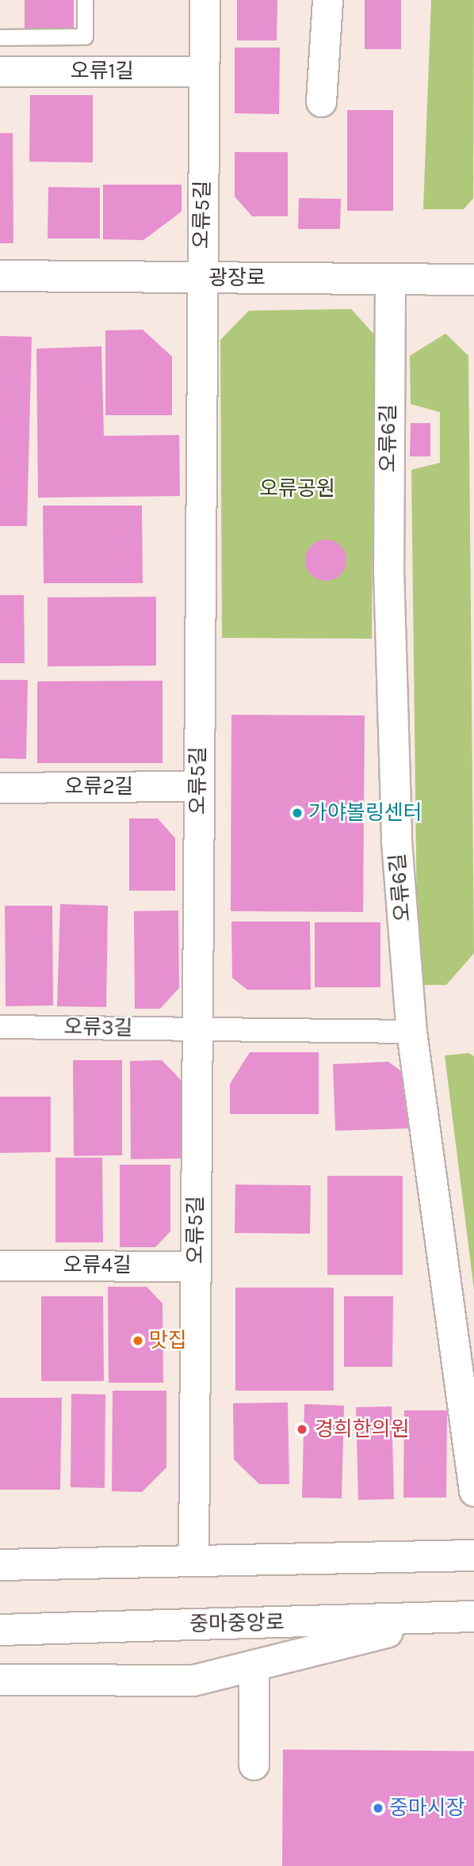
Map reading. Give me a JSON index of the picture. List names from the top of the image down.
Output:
{
  "streets": {
    "main road": ["광장로", "중마중앙로"],
    "street": [
      "오류1길",
      "오류5길",
      "오류6길",
      "오류2길",
      "오류3길",
      "오류4길"
    ]
  },
  "crossings": [
    ["오류1길", "오류5길"],
    ["오류5길", "광장로"],
    ["오류5길", "오류2길"],
    ["오류5길", "오류3길"],
    ["오류5길", "오류4길"],
    ["광장로", "오류6길"],
    ["오류6길", "오류3길"]
  ],
  "parks": ["오류공원"],
  "places": [
    "가야볼링센터",
    "맛집",
    "경희한의원",
    "중마시장"
  ]
}
